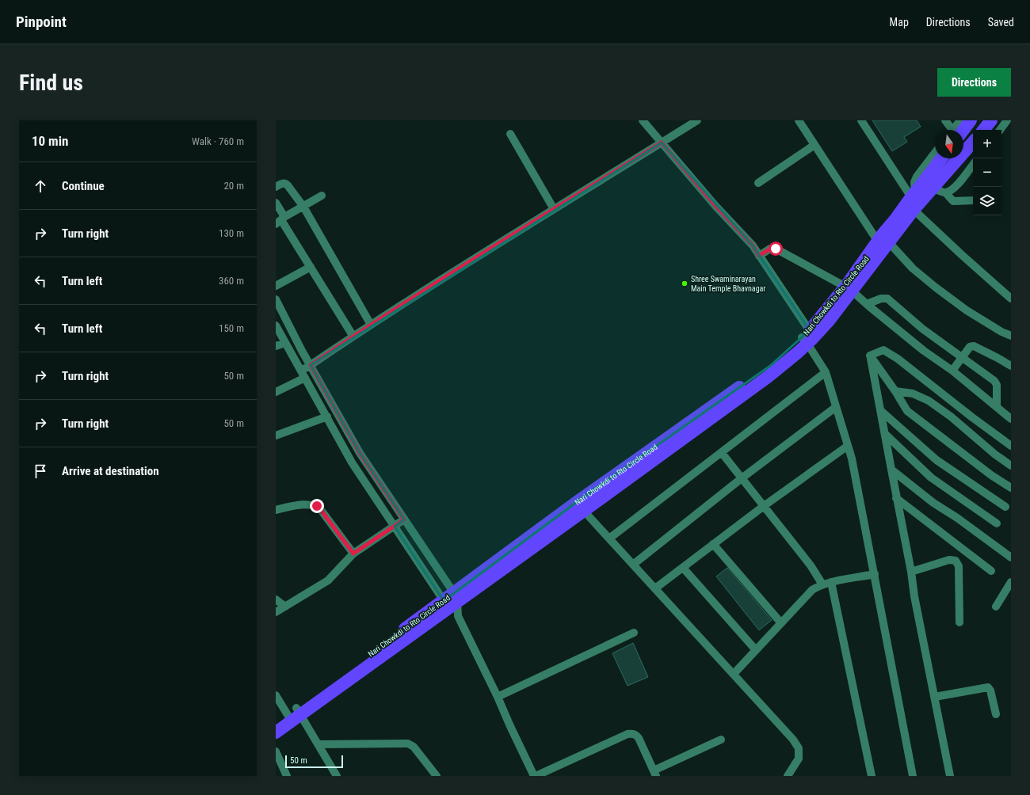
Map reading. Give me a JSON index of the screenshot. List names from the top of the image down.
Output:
{
  "streets": {
    "highway": ["Nari Chowkdi to Rto Circle Road"]
  },
  "places": ["Shree Swaminarayan Main Temple Bhavnagar"],
  "scale_bar": "50 m",
  "north": "bottom",
  "page": {
    "header": "Pinpoint",
    "nav": ["Map", "Directions", "Saved"],
    "buttons": "Directions",
    "title": "Find us",
    "heading": ["10 min", "Walk · 760 m"],
    "map_buttons": ["+", "−"],
    "list": [
      ["Continue", "20 m"],
      ["Turn right", "130 m"],
      ["Turn left", "360 m"],
      ["Turn left", "150 m"],
      ["Turn right", "50 m"],
      ["Turn right", "50 m"],
      "Arrive at destination"
    ],
    "scale": "50 m"
  }
}
